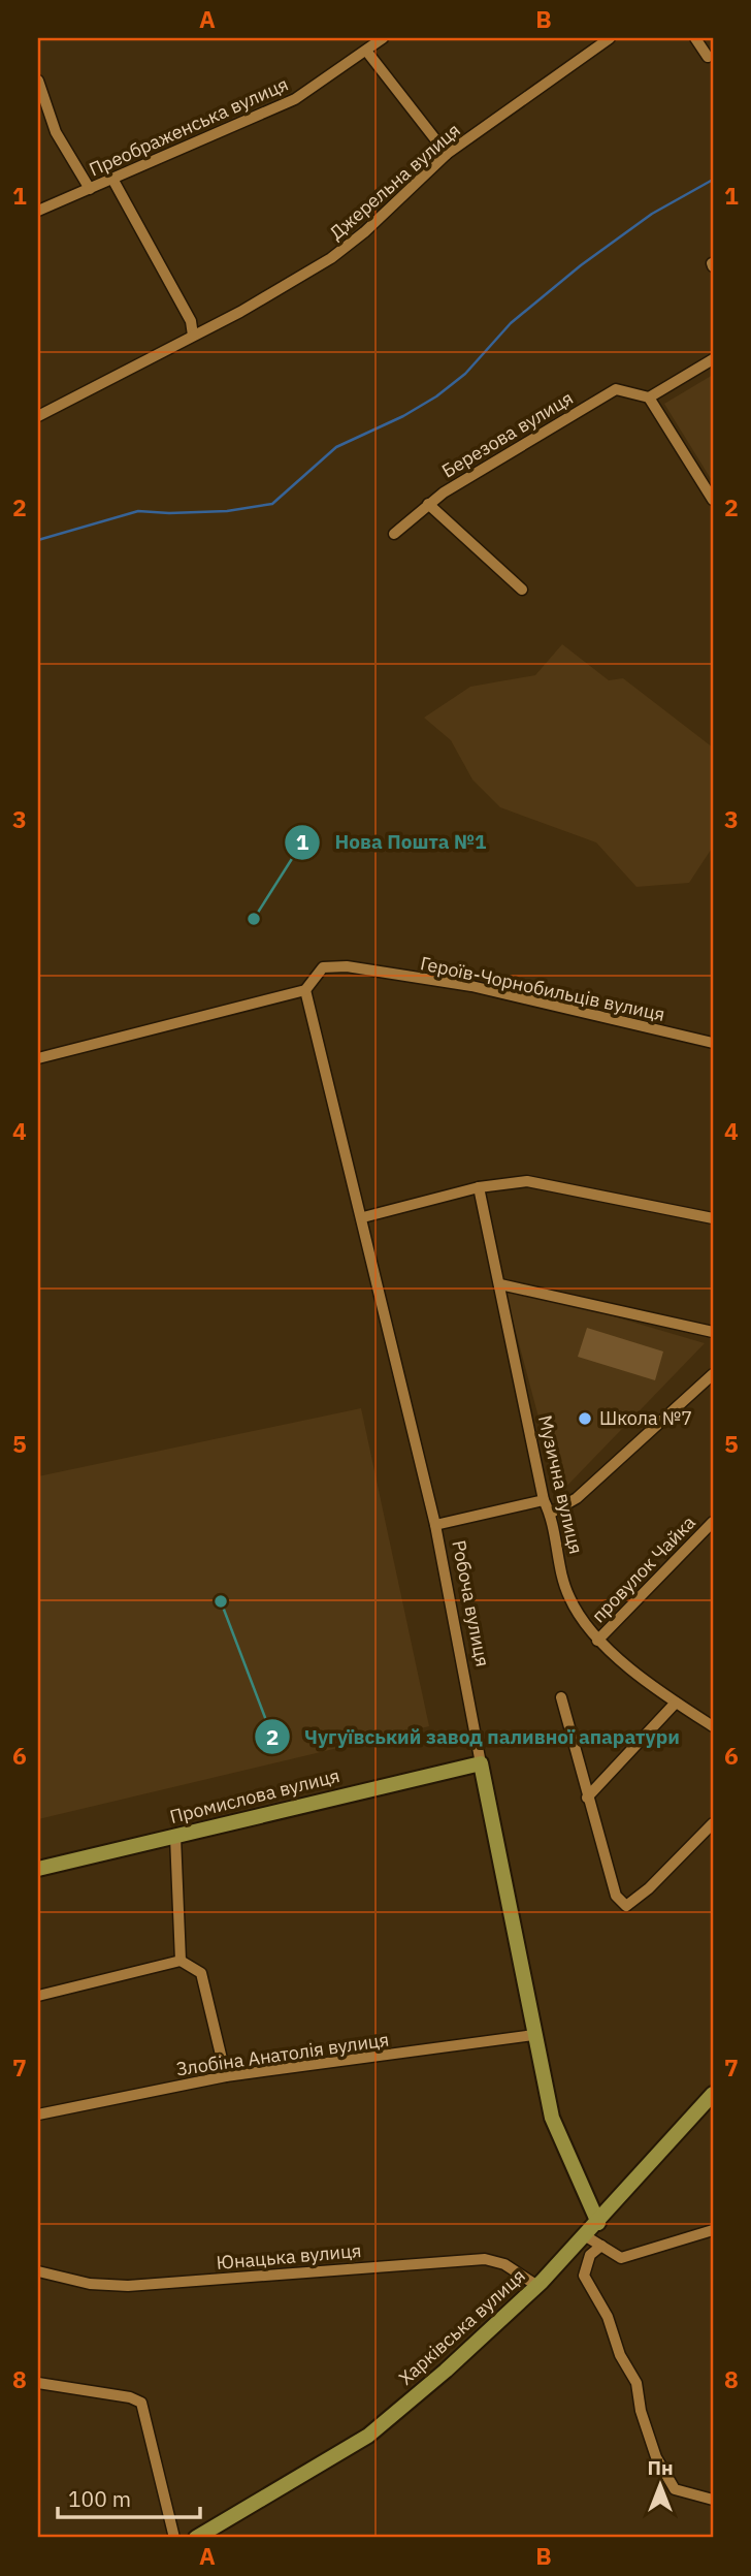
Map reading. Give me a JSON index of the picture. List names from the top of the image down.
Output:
{
  "streets": {
    "street": [
      "Преображенська вулиця",
      "Джерельна вулиця",
      "Березова вулиця",
      "Героїв-Чорнобильців вулиця",
      "Музична вулиця",
      "провулок Чайка",
      "Робоча вулиця",
      "Промислова вулиця",
      "Злобіна Анатолія вулиця",
      "Юнацька вулиця",
      "Харківська вулиця"
    ]
  },
  "crossings": [
    ["Героїв-Чорнобильців вулиця", "Робоча вулиця"],
    ["Музична вулиця", "провулок Чайка"],
    ["Робоча вулиця", "Промислова вулиця"],
    ["Робоча вулиця", "Злобіна Анатолія вулиця"],
    ["Робоча вулиця", "Харківська вулиця"],
    ["Юнацька вулиця", "Харківська вулиця"]
  ],
  "places": ["Нова Пошта №1", "Школа №7", "Чугуївський завод паливної апаратури"],
  "scale_bar": "100 m",
  "north": "top",
  "grid": {
    "columns": ["A", "B"],
    "rows": [
      "1",
      "2",
      "3",
      "4",
      "5",
      "6",
      "7",
      "8"
    ]
  }
}
